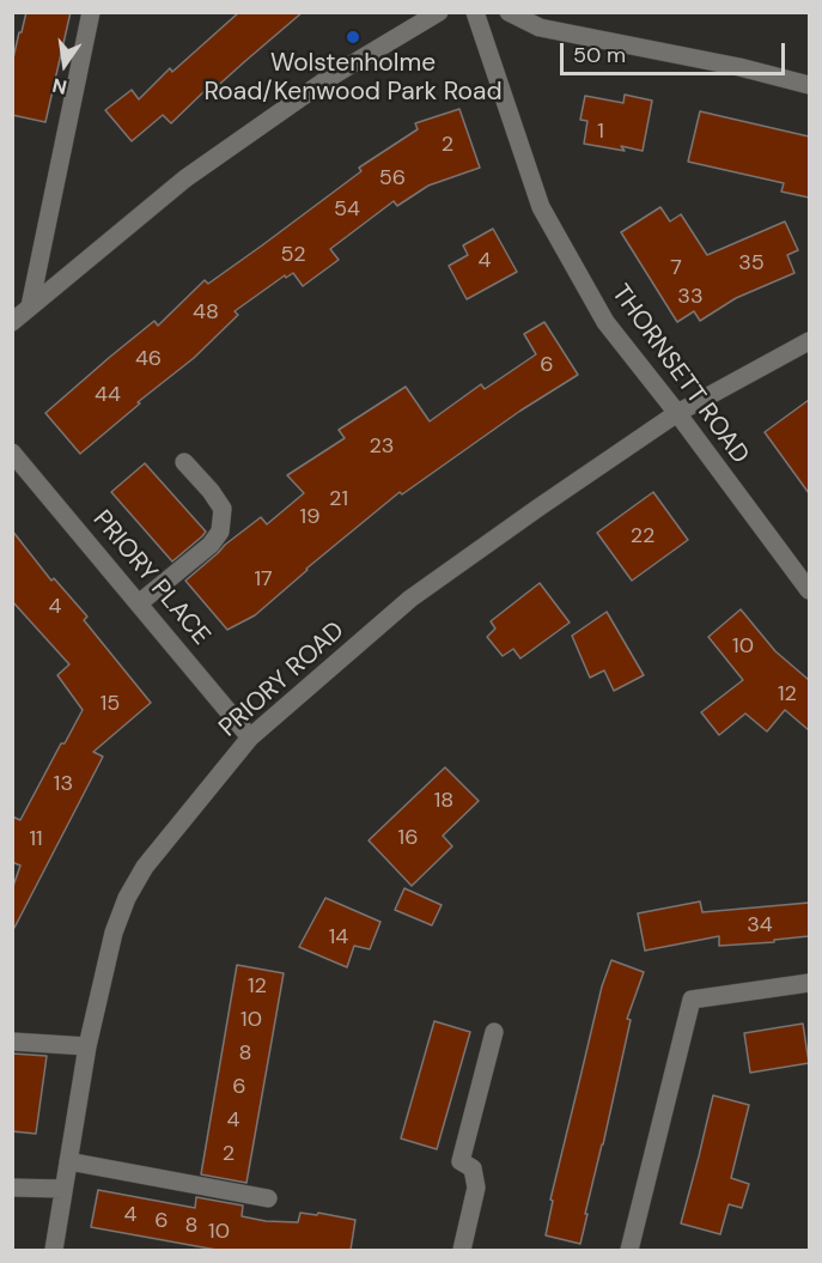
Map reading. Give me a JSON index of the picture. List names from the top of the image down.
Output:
{
  "streets": {
    "street": ["THORNSETT ROAD", "PRIORY PLACE", "PRIORY ROAD"]
  },
  "crossings": [
    ["THORNSETT ROAD", "PRIORY ROAD"],
    ["PRIORY PLACE", "PRIORY ROAD"]
  ],
  "places": ["Wolstenholme Road/Kenwood Park Road"],
  "house_numbers": [
    "1",
    "2",
    "56",
    "54",
    "52",
    "4",
    "35",
    "7",
    "33",
    "48",
    "46",
    "6",
    "44",
    "23",
    "21",
    "19",
    "22",
    "17",
    "4",
    "10",
    "12",
    "15",
    "13",
    "18",
    "16",
    "11",
    "34",
    "14",
    "12",
    "10",
    "8",
    "6",
    "4",
    "2",
    "4",
    "6",
    "8",
    "10"
  ],
  "scale_bar": "50 m",
  "north": "bottom"
}
